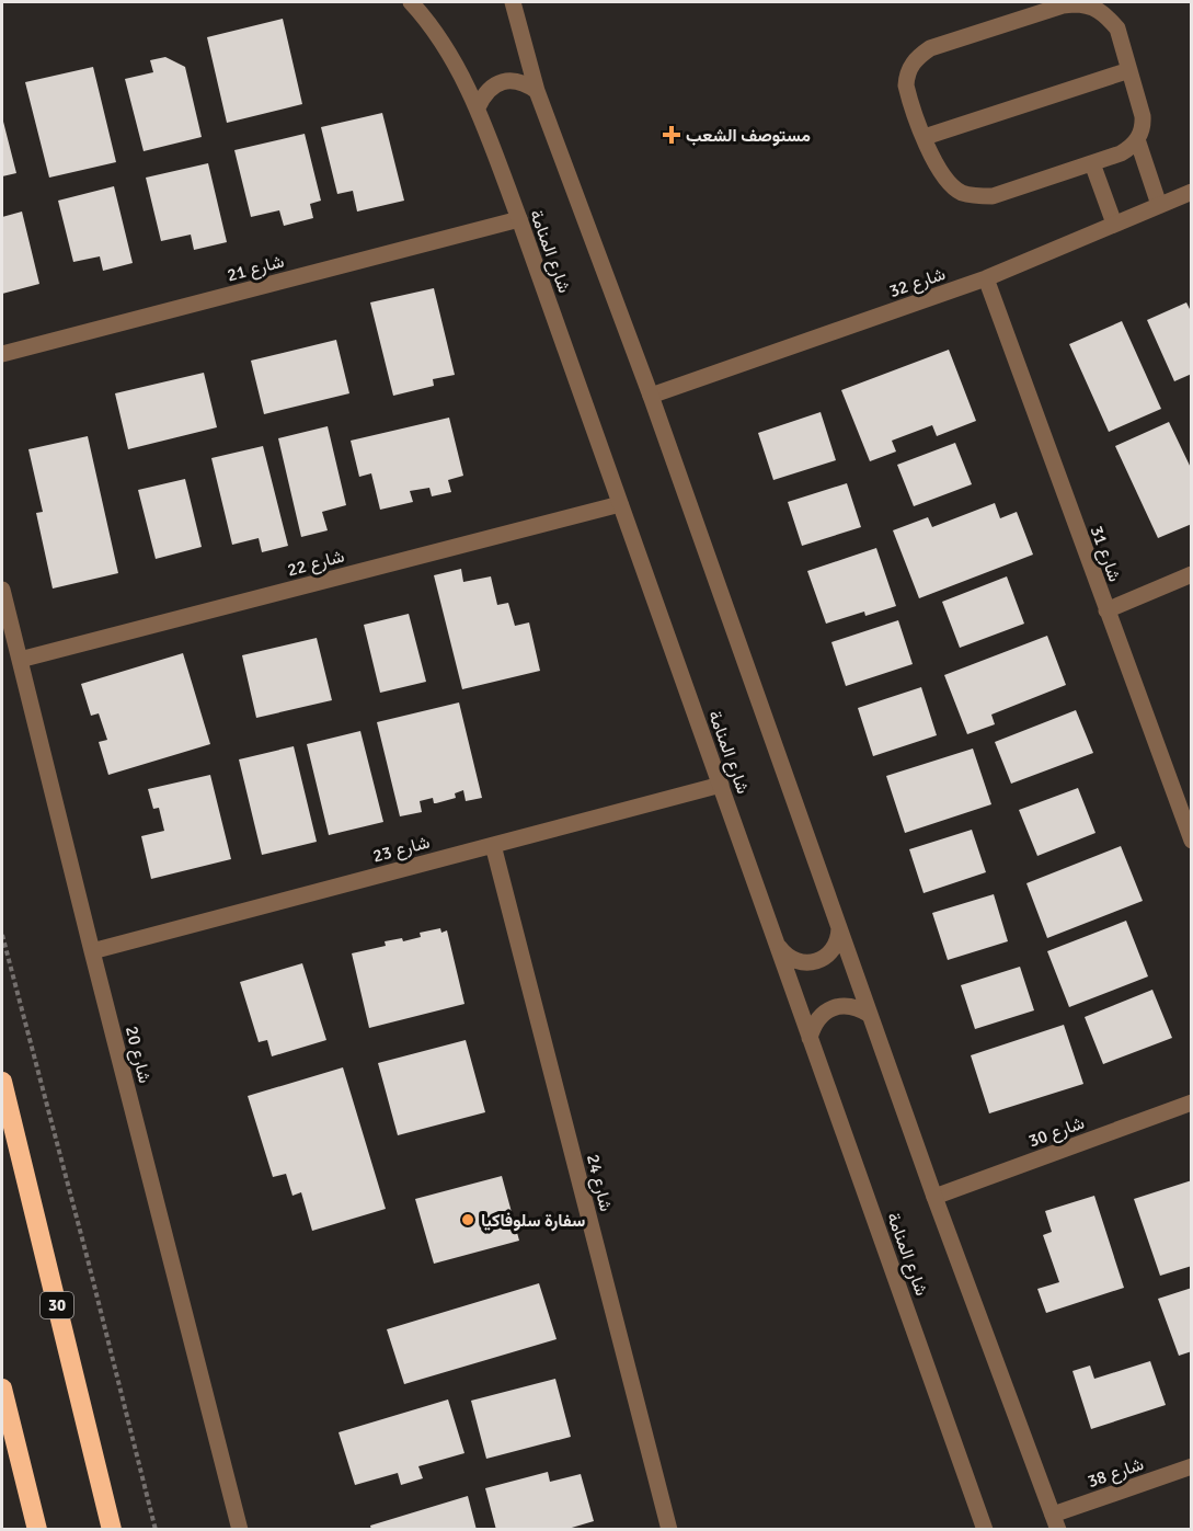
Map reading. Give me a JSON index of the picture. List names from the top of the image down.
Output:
{
  "streets": {
    "highway": ["30"],
    "street": [
      "شارع المنامة",
      "شارع 21",
      "شارع 32",
      "شارع 31",
      "شارع 22",
      "شارع 23",
      "شارع 20",
      "شارع 30",
      "شارع 24",
      "شارع 38"
    ]
  },
  "crossings": [
    ["شارع المنامة", "شارع 21"],
    ["شارع المنامة", "شارع 22"],
    ["شارع المنامة", "شارع 23"],
    ["شارع 32", "شارع 31"],
    ["شارع 22", "شارع 20"],
    ["شارع 23", "شارع 20"],
    ["شارع 23", "شارع 24"]
  ],
  "places": {
    "health": ["مستوصف الشعب"],
    "other": ["سفارة سلوفاكيا"]
  }
}
